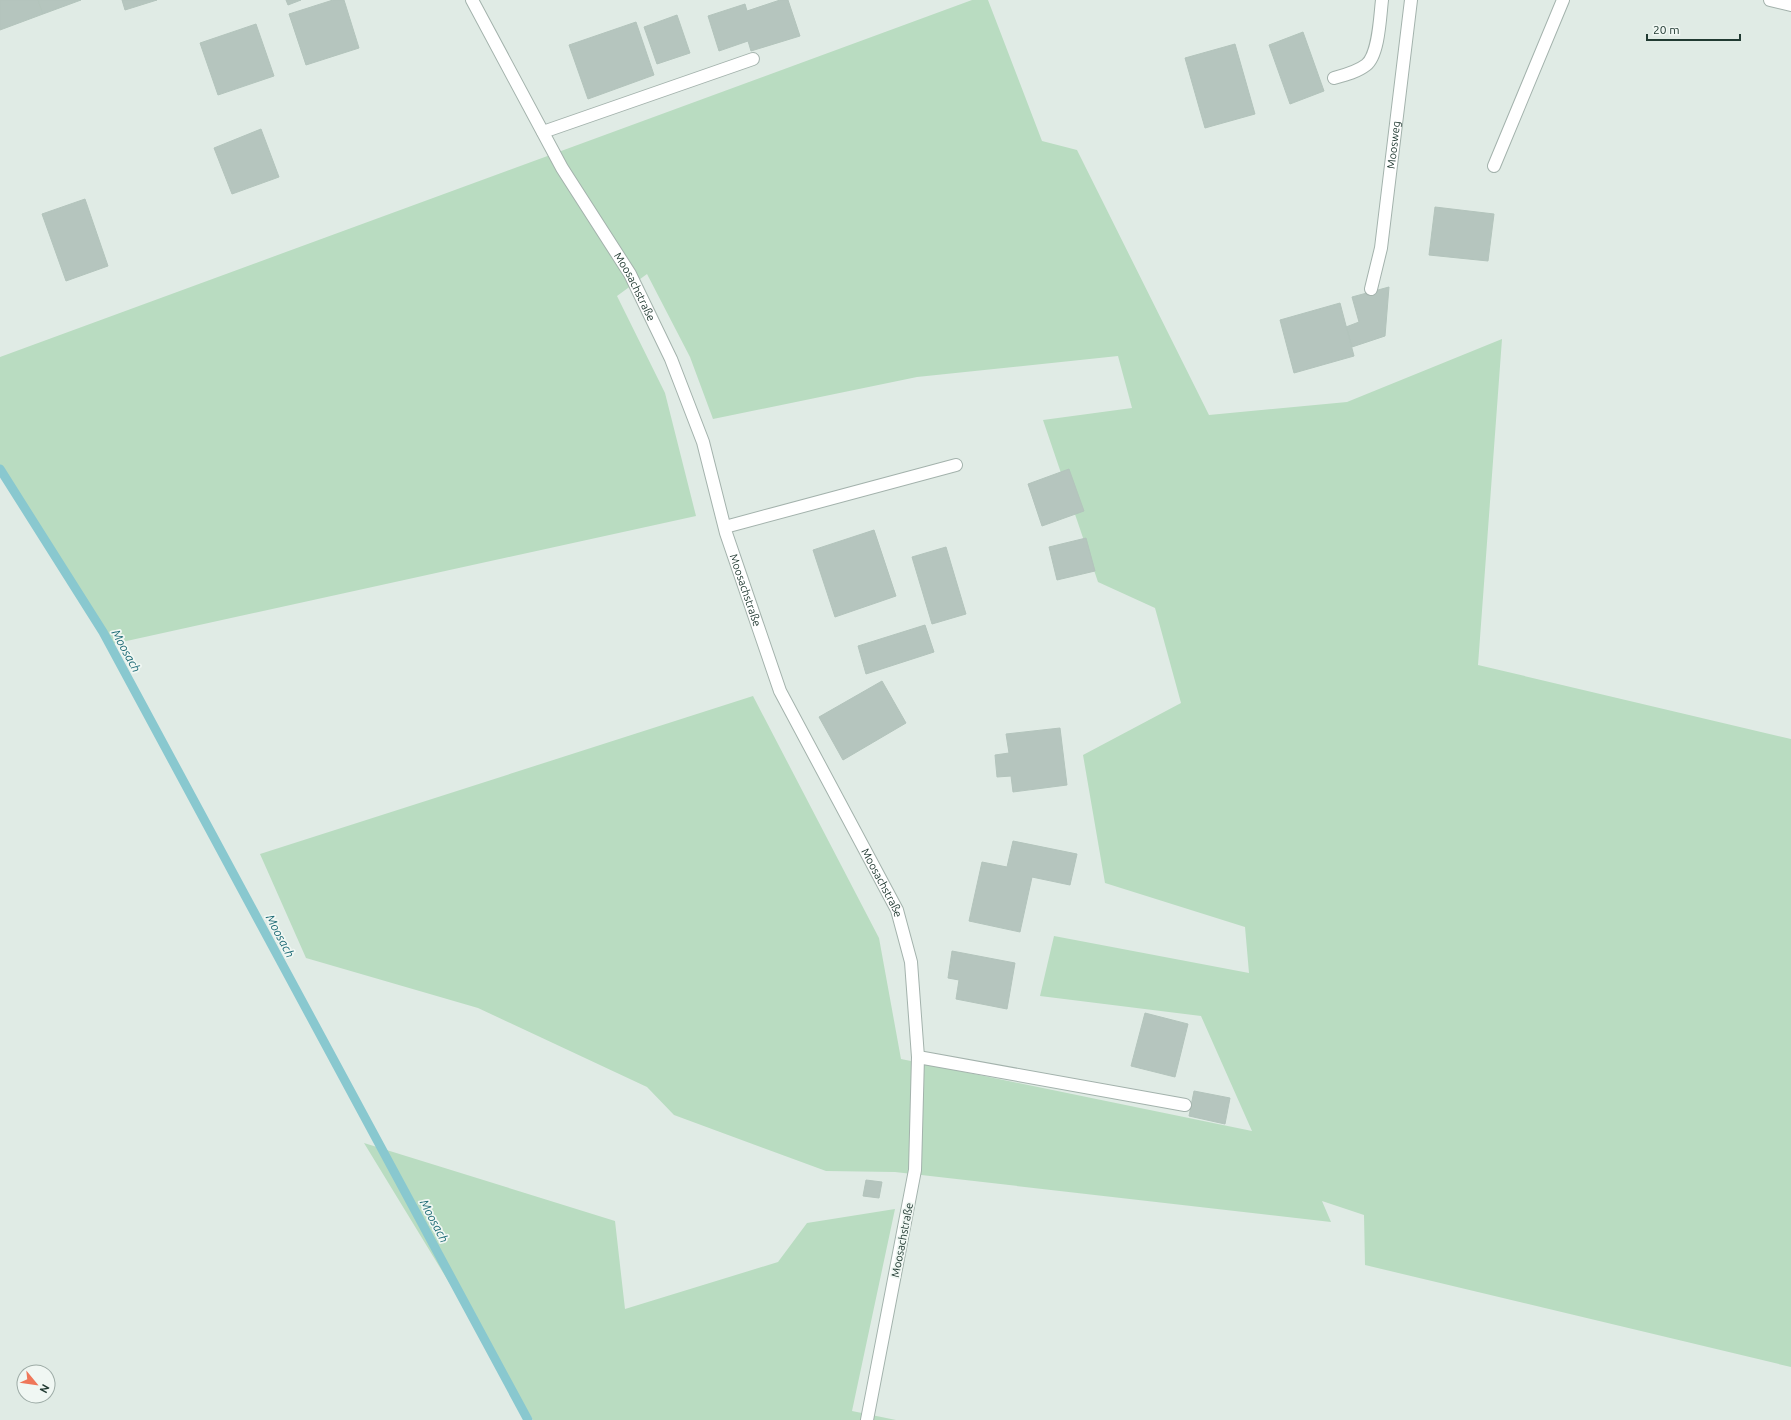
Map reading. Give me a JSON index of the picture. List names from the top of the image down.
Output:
{
  "streets": {
    "street": ["Moosweg", "Moosachstraße"]
  },
  "water": ["Moosach"],
  "scale_bar": "20 m",
  "north": "bottom right"
}
